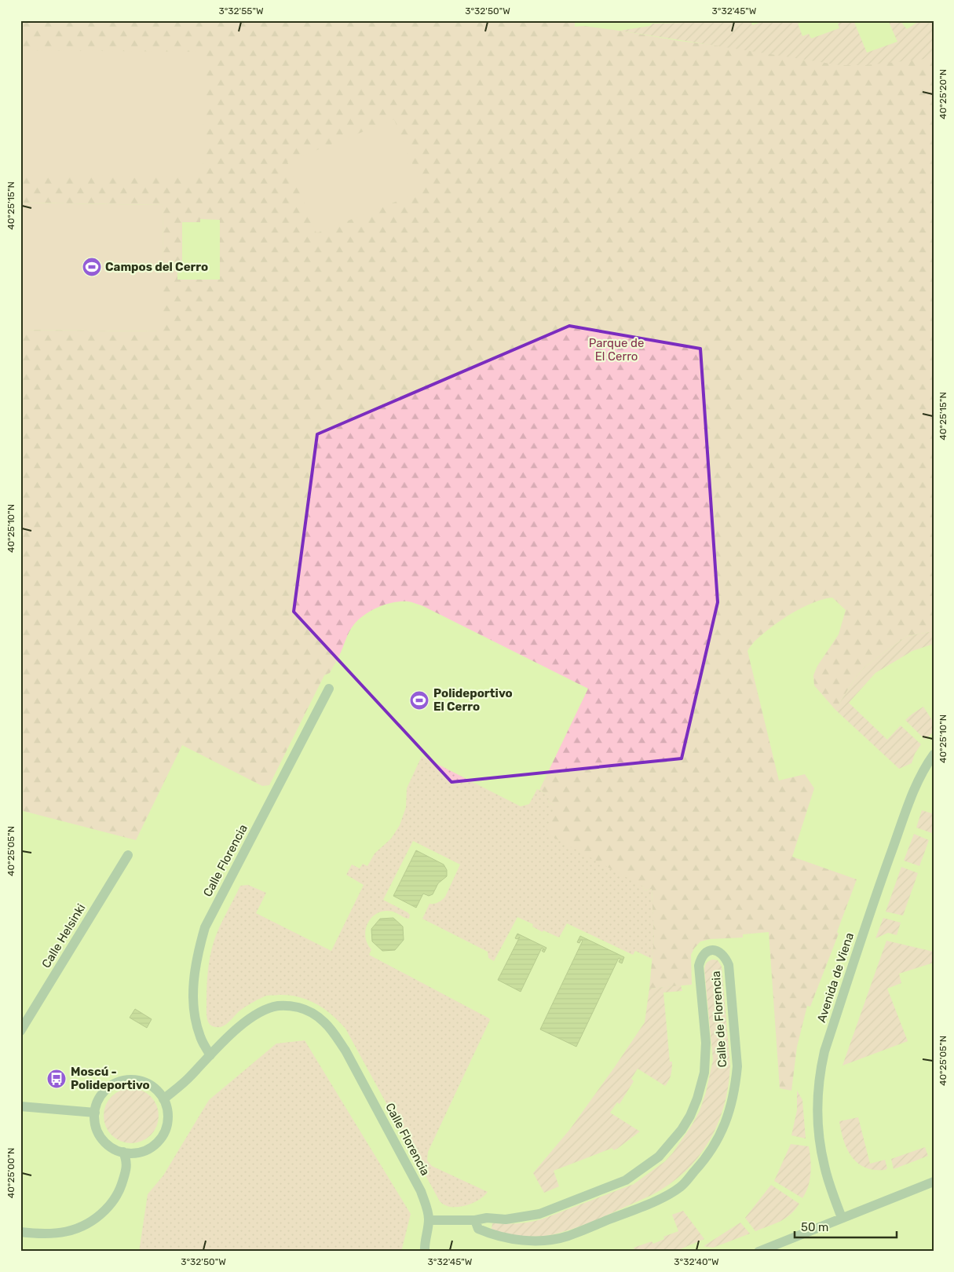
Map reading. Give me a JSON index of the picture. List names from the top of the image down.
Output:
{
  "streets": {
    "street": [
      "Calle Florencia",
      "Calle Helsinki",
      "Avenida de Viena",
      "Calle de Florencia"
    ]
  },
  "crossings": [
    ["Calle Florencia", "Calle de Florencia"]
  ],
  "parks": ["Parque de El Cerro"],
  "places": {
    "sports": ["Campos del Cerro", "Polideportivo El Cerro"],
    "bus stop": ["Moscú - Polideportivo"]
  },
  "scale_bar": "50 m",
  "coordinates": [
    "3°32'55\"W",
    "3°32'50\"W",
    "3°32'45\"W",
    "40°25'20\"N",
    "40°25'15\"N",
    "40°25'10\"N",
    "40°25'05\"N",
    "40°25'00\"N",
    "3°32'40\"W"
  ]
}
